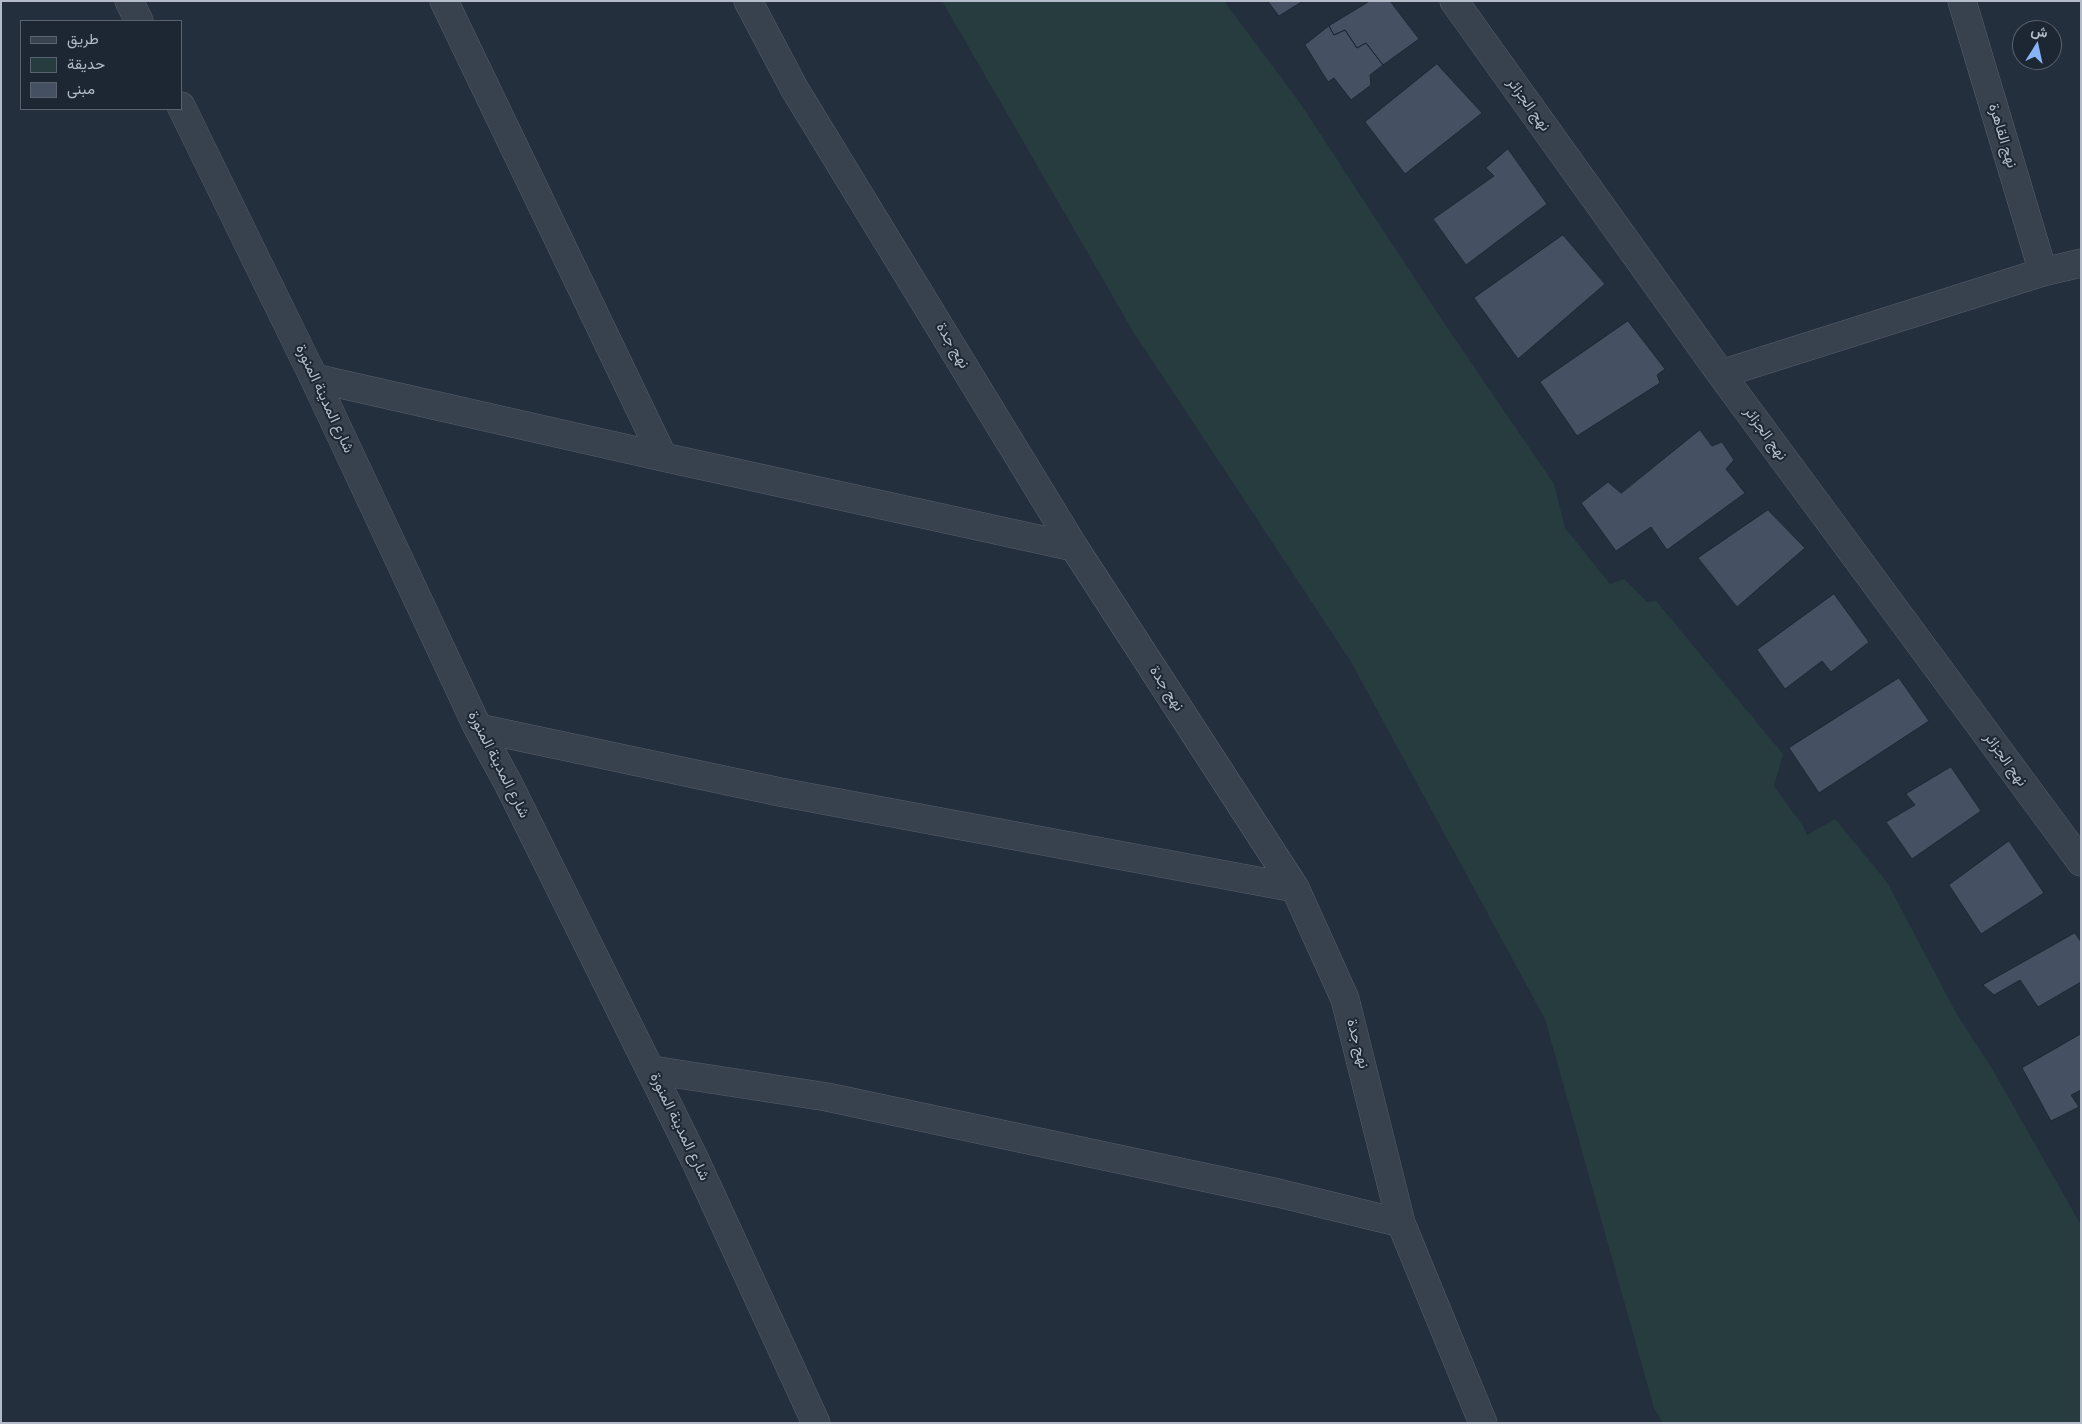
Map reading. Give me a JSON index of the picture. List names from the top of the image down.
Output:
{
  "streets": {
    "street": [
      "نهج الجزائر",
      "نهج القاهرة",
      "نهج جدة",
      "شارع المدينة المنورة"
    ]
  },
  "legend": ["طريق", "حديقة", "مبنى"],
  "north": "top"
}
